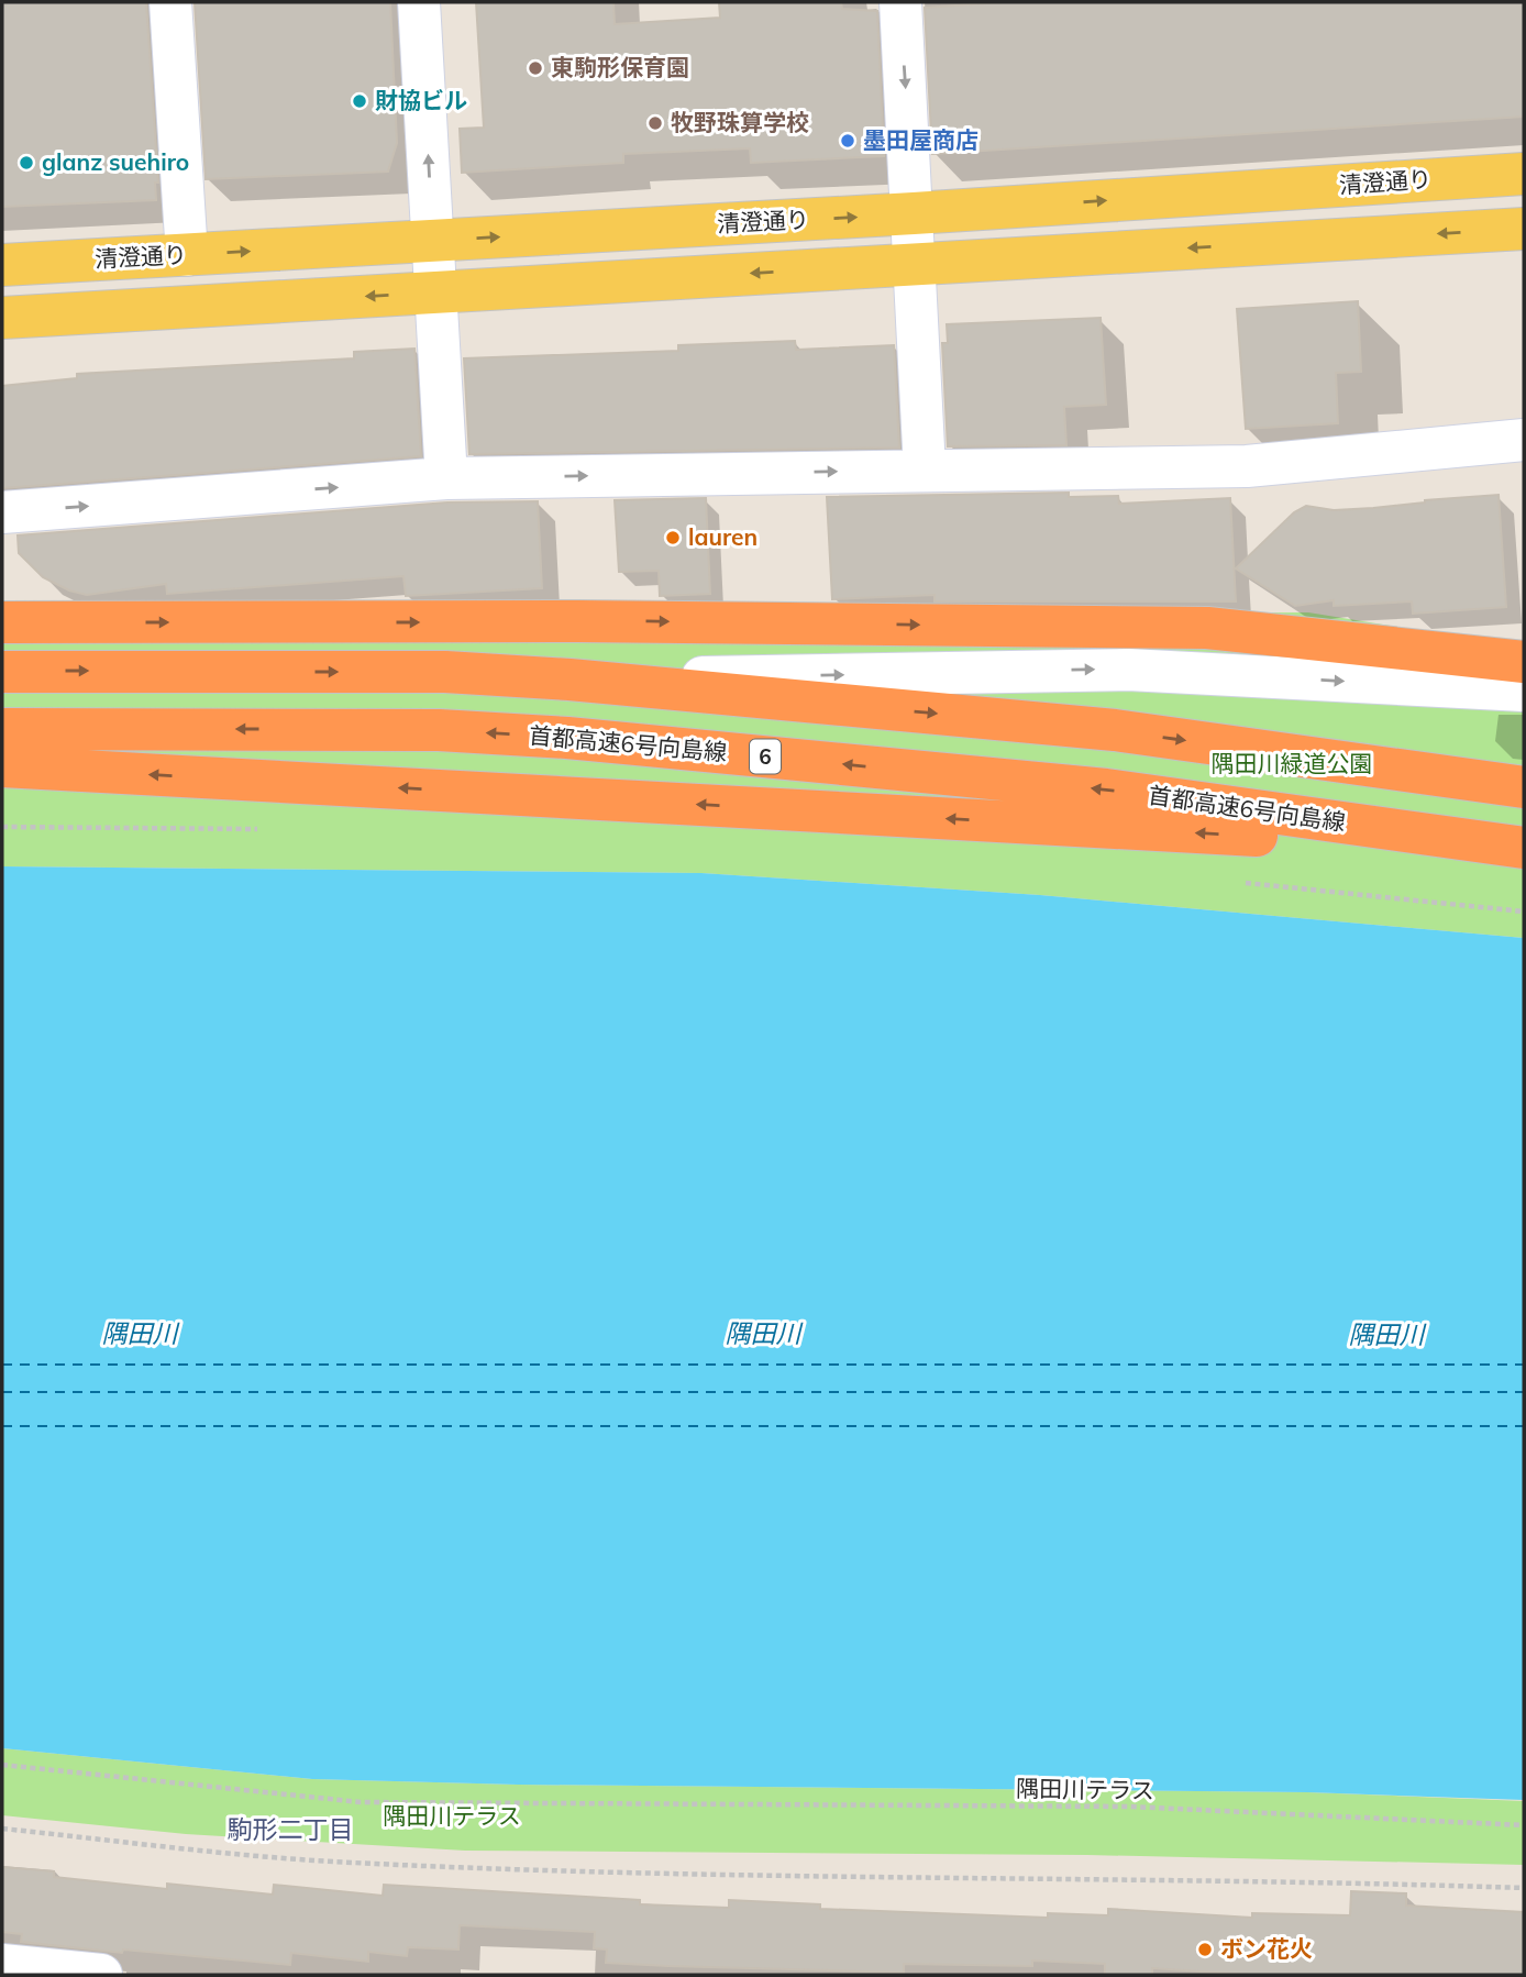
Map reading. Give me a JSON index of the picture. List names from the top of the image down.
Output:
{
  "streets": {
    "highway": ["首都高速6号向島線", "6"],
    "main road": ["清澄通り"],
    "path": ["隅田川テラス"]
  },
  "districts": ["駒形二丁目"],
  "water": ["隅田川"],
  "parks": ["隅田川緑道公園", "隅田川テラス"],
  "places": [
    "東駒形保育園",
    "財協ビル",
    "牧野珠算学校",
    "墨田屋商店",
    "glanz suehiro",
    "lauren",
    "ボン花火"
  ]
}
